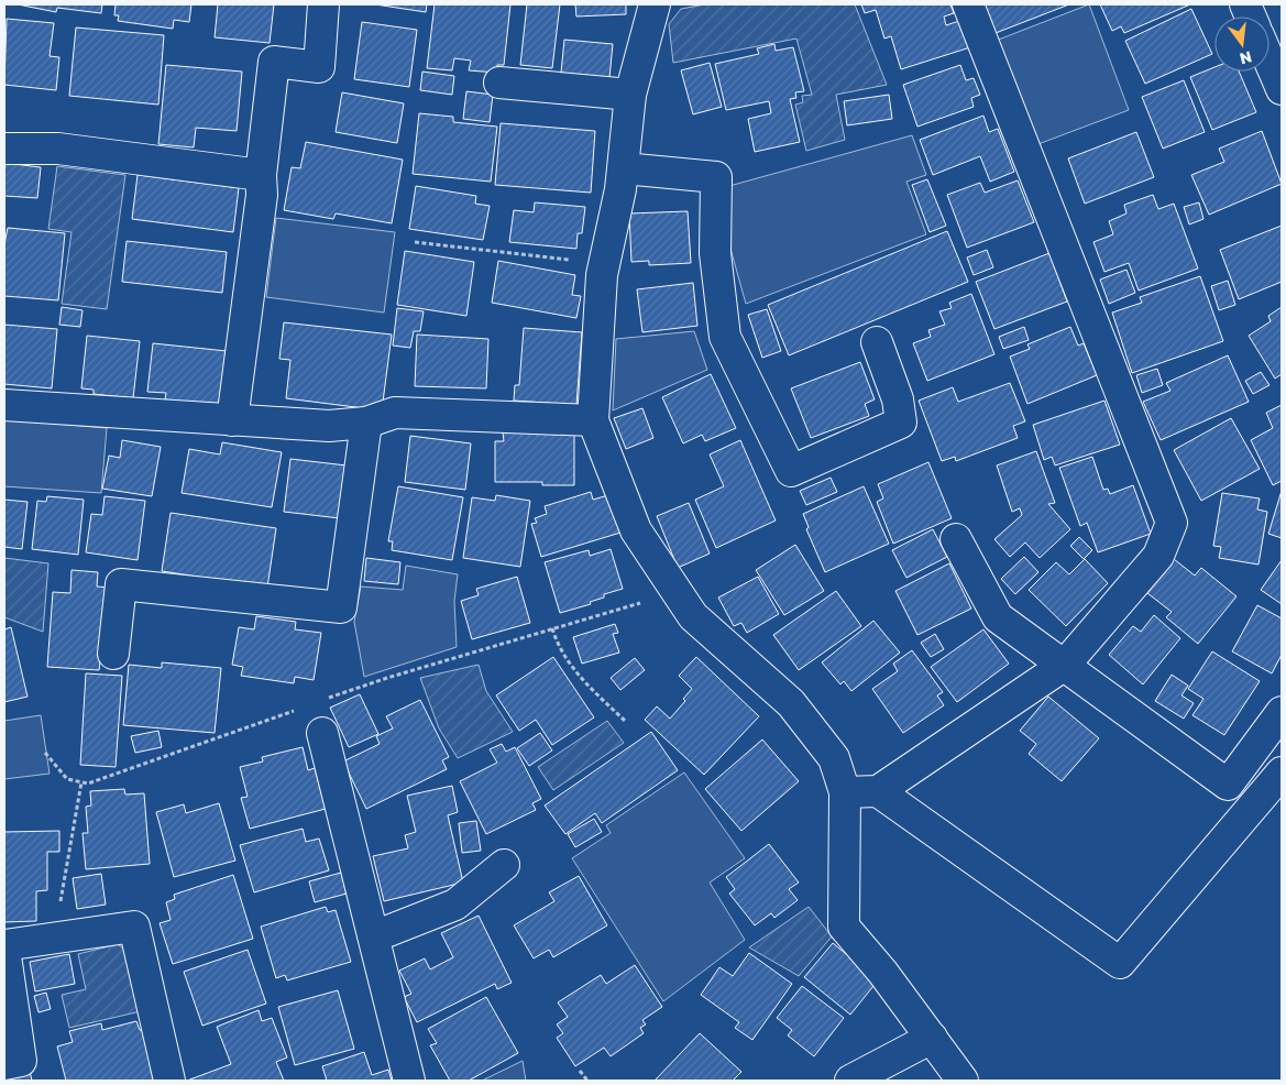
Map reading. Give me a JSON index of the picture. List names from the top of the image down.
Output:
{
  "north": "bottom"
}
